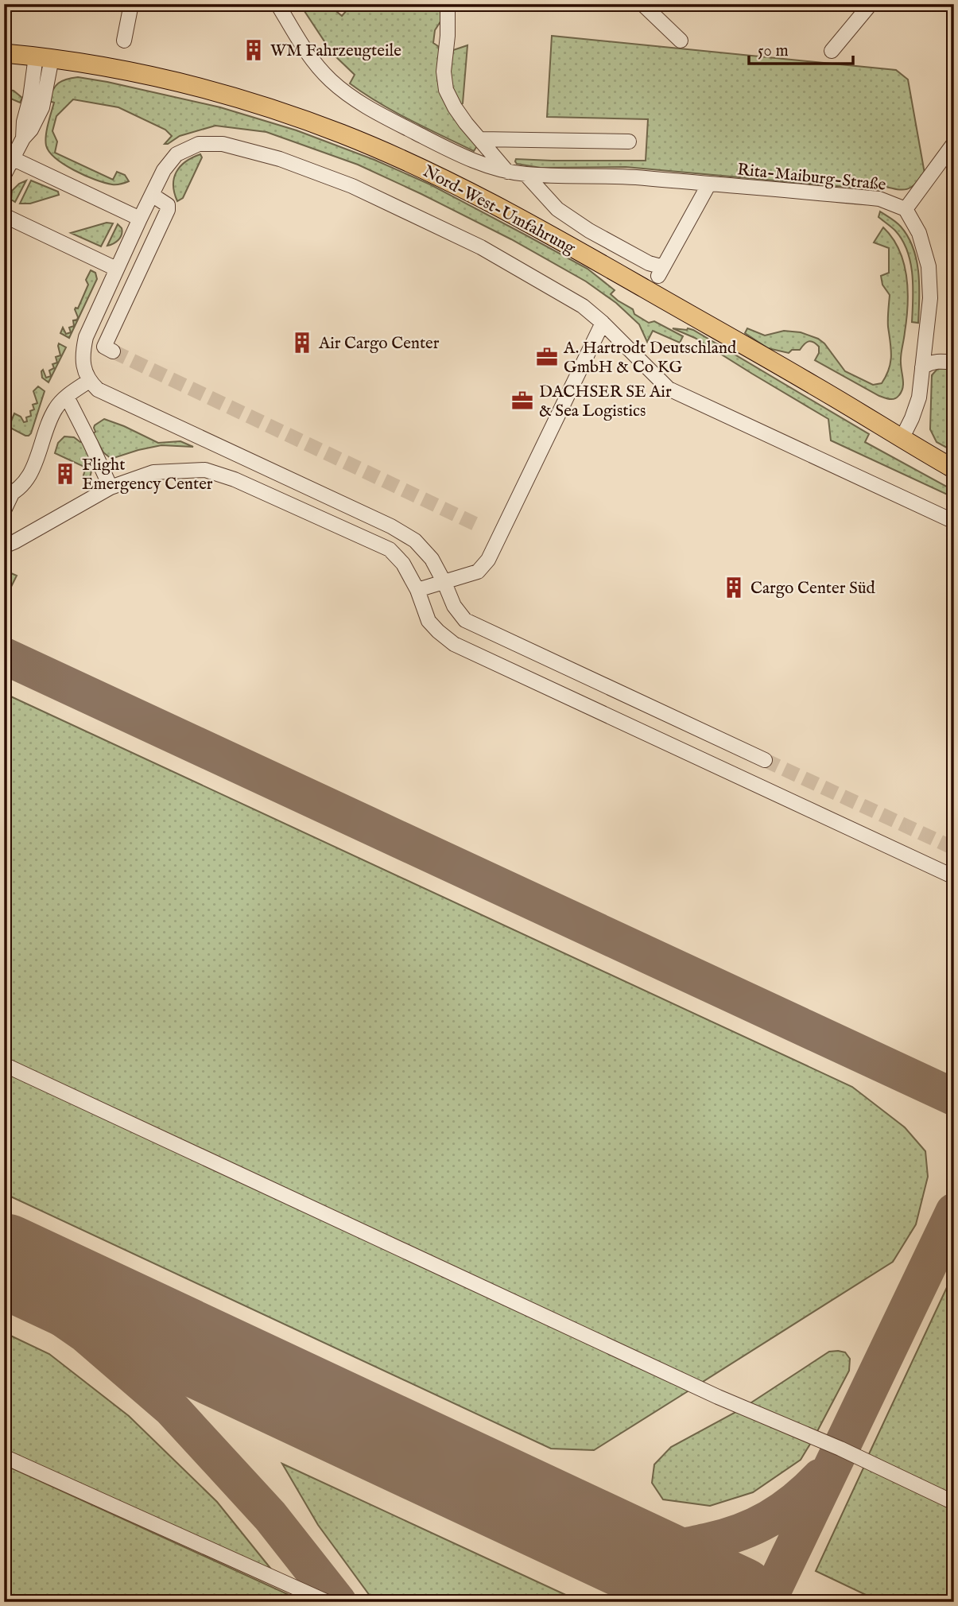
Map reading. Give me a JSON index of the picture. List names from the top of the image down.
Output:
{
  "streets": {
    "main road": ["Nord-West-Umfahrung"],
    "street": ["Rita-Maiburg-Straße"]
  },
  "places": {
    "building": [
      "WM Fahrzeugteile",
      "Air Cargo Center",
      "Flight Emergency Center",
      "Cargo Center Süd"
    ],
    "office": ["A. Hartrodt Deutschland GmbH & Co KG", "DACHSER SE Air & Sea Logistics"]
  },
  "scale_bar": "50 m"
}
